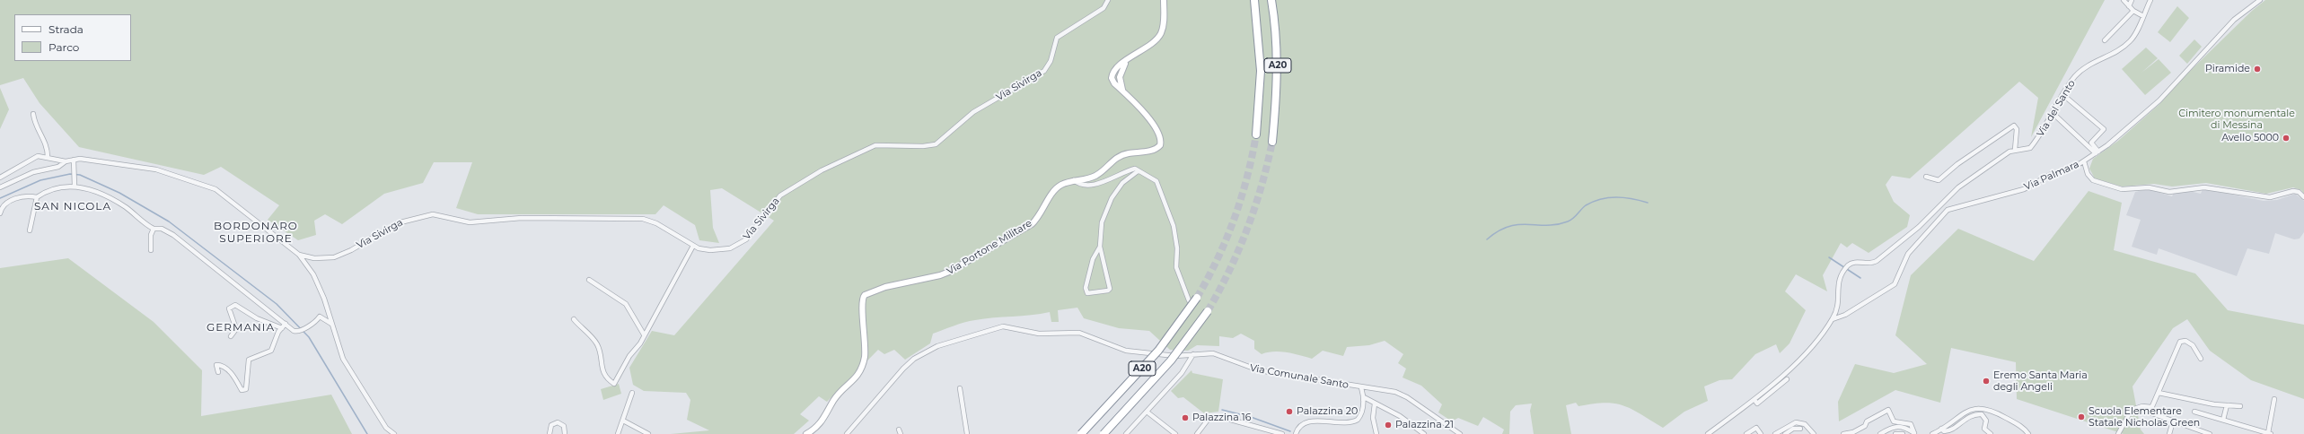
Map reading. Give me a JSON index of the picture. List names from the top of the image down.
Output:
{
  "streets": {
    "highway": ["A20"],
    "street": [
      "Via Sivirga",
      "Via del Santo",
      "Via Palmara",
      "Via Portone Militare",
      "Via Comunale Santo"
    ]
  },
  "districts": ["SAN NICOLA", "BORDONARO SUPERIORE", "GERMANIA"],
  "parks": ["Cimitero monumentale di Messina"],
  "places": [
    "Piramide",
    "Avello 5000",
    "Eremo Santa Maria degli Angeli",
    "Palazzina 20",
    "Scuola Elementare Statale Nicholas Green",
    "Palazzina 16",
    "Palazzina 21"
  ],
  "legend": ["Strada", "Parco"]
}
